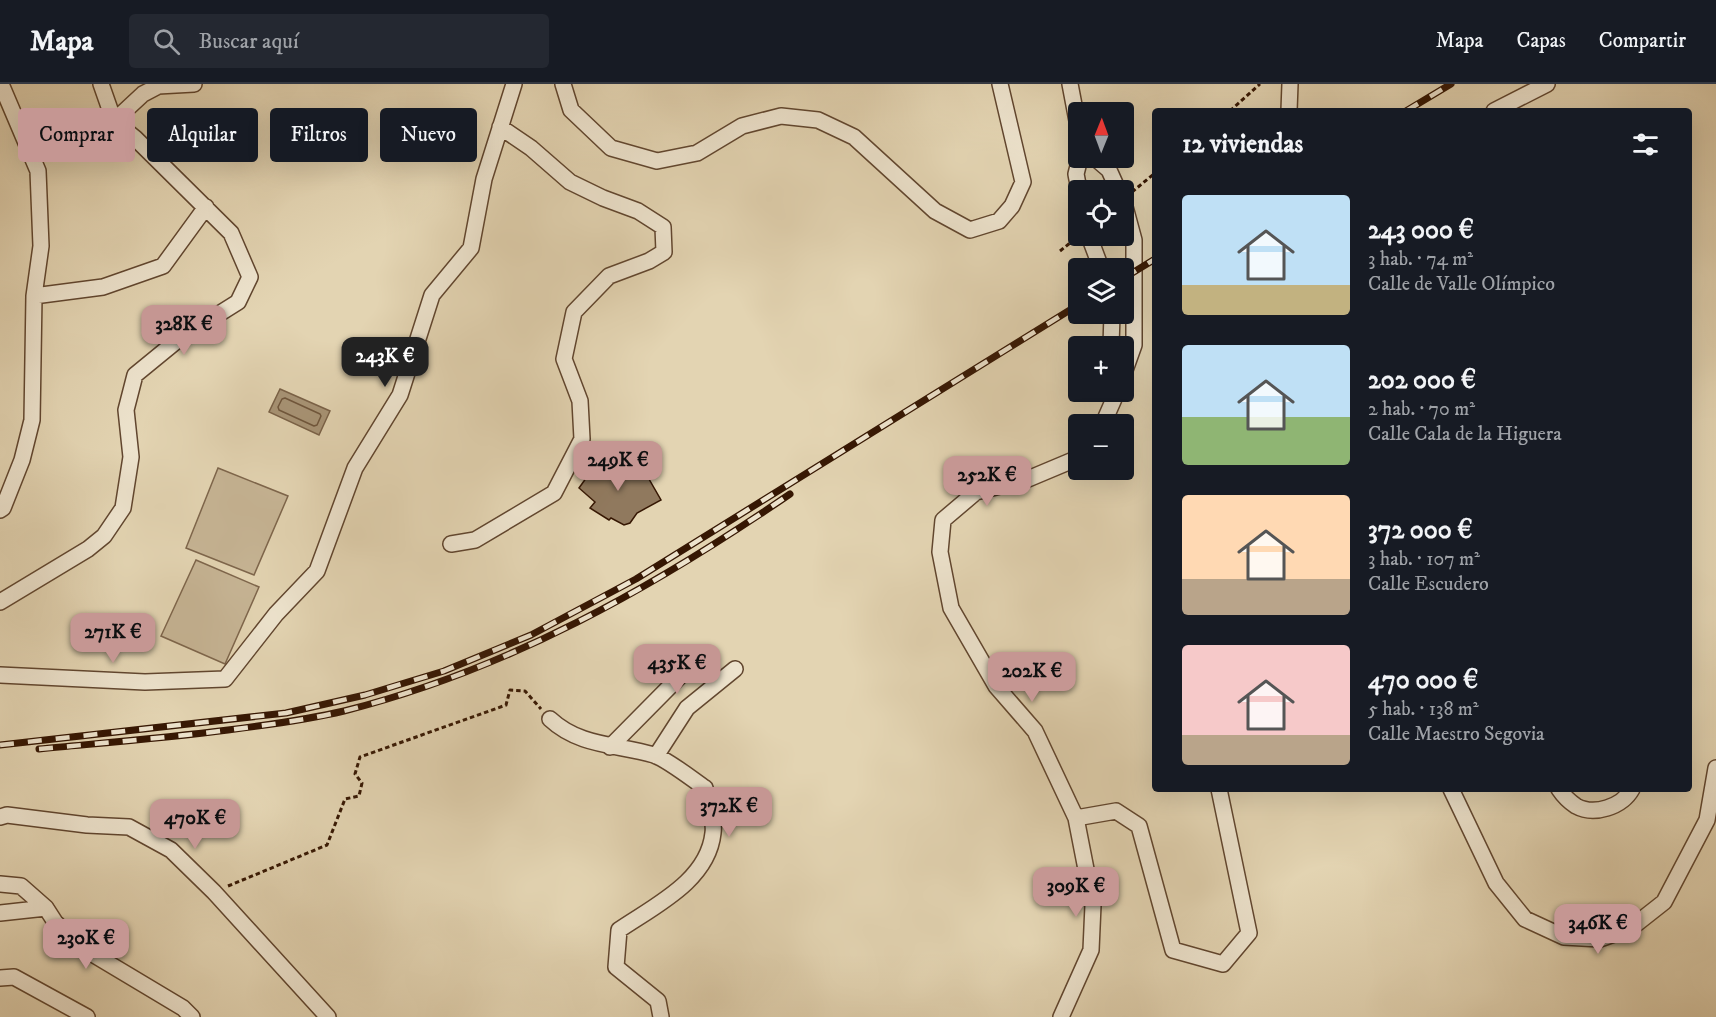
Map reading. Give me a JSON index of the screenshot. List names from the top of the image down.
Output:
{
  "north": "top",
  "page": {
    "header": "Mapa",
    "search": "Buscar aquí",
    "nav": ["Mapa", "Capas", "Compartir"],
    "map_buttons": ["+", "−"],
    "chip": [
      "Comprar",
      "Alquilar",
      "Filtros",
      "Nuevo"
    ],
    "heading": "12 viviendas",
    "list": [
      {
        "name": "243 000 €",
        "note": "3 hab. · 74 m² · Calle de Valle Olímpico"
      },
      {
        "name": "202 000 €",
        "note": "2 hab. · 70 m² · Calle Cala de la Higuera"
      },
      {
        "name": "372 000 €",
        "note": "3 hab. · 107 m² · Calle Escudero"
      },
      {
        "name": "470 000 €",
        "note": "5 hab. · 138 m² · Calle Maestro Segovia"
      }
    ],
    "price": [
      "328K €",
      "243K €",
      "249K €",
      "252K €",
      "271K €",
      "435K €",
      "202K €",
      "372K €",
      "470K €",
      "309K €",
      "346K €",
      "230K €"
    ]
  }
}
